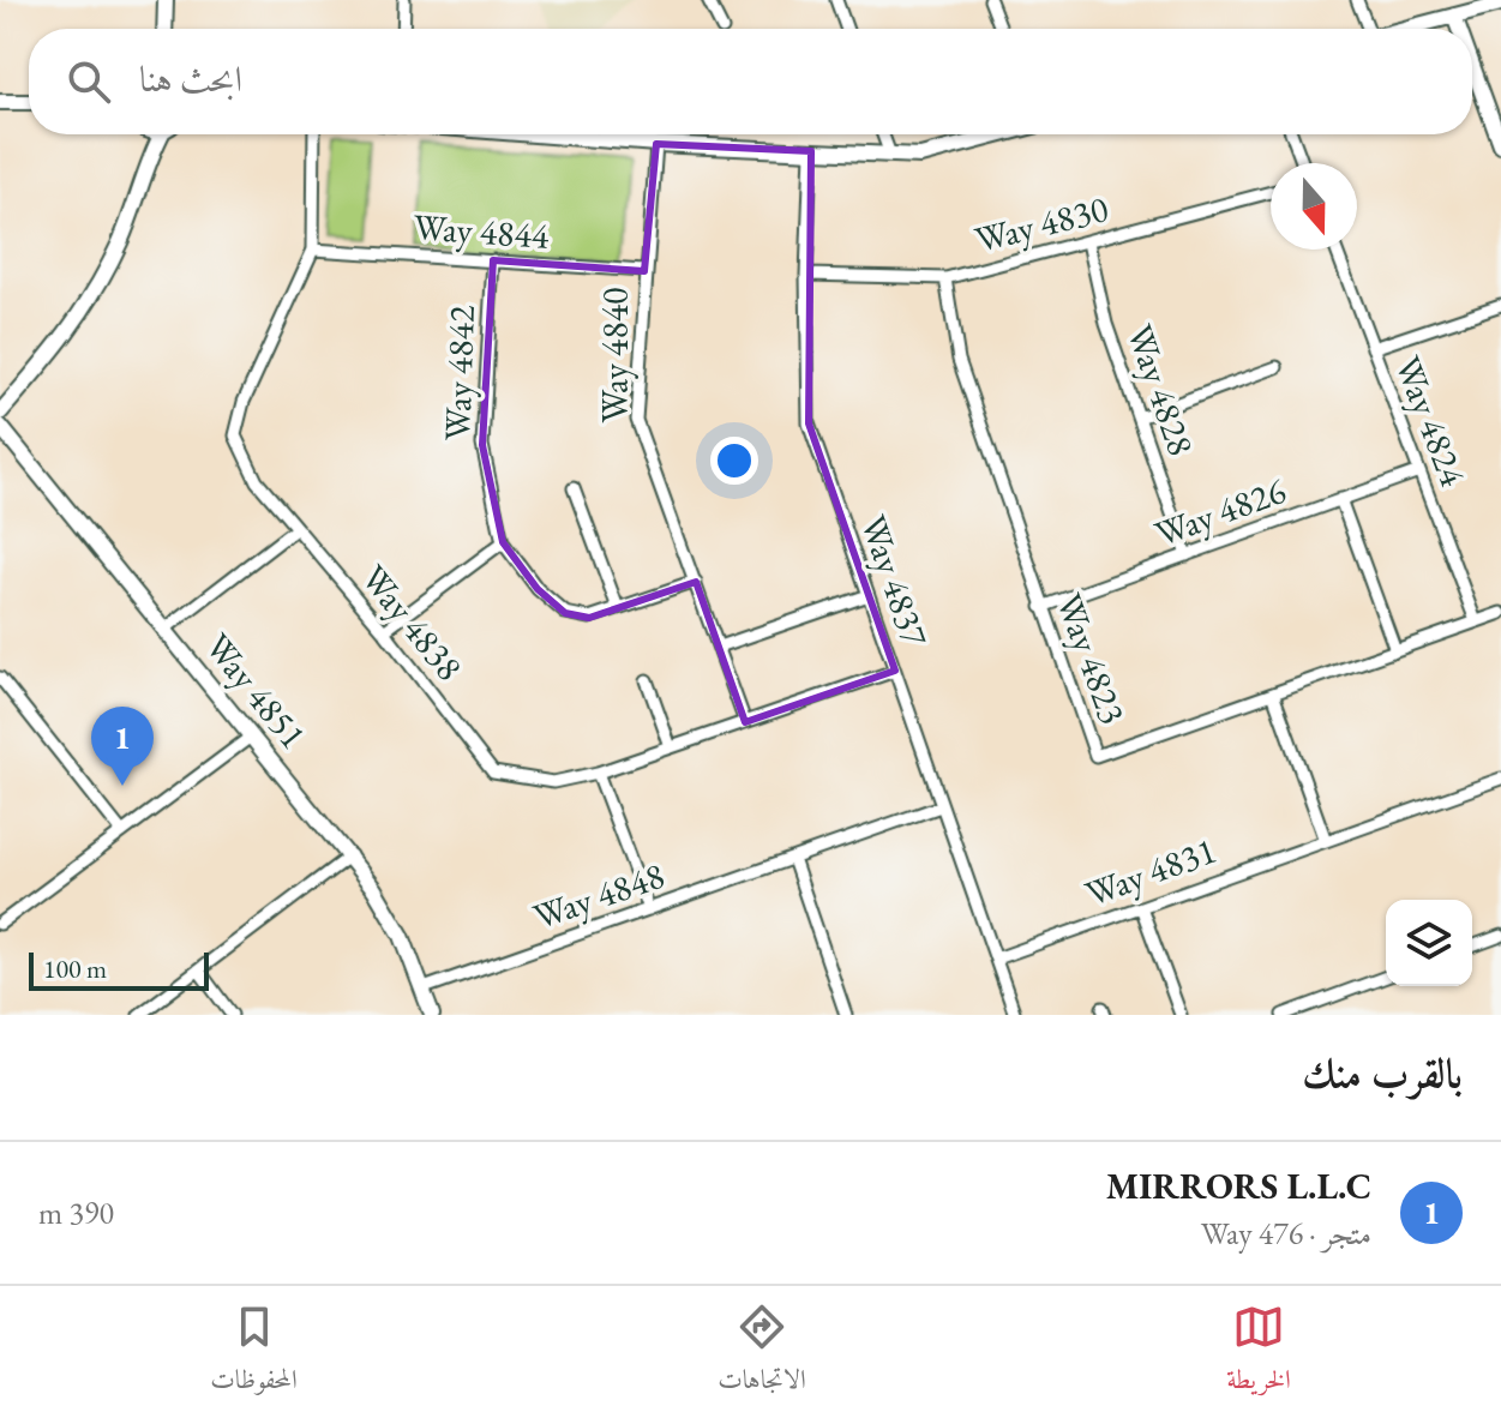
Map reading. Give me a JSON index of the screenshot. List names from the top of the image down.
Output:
{
  "streets": {
    "street": [
      "Way 4830",
      "Way 4844",
      "Way 4840",
      "Way 4842",
      "Way 4828",
      "Way 4824",
      "Way 4826",
      "Way 4837",
      "Way 4838",
      "Way 4823",
      "Way 4851",
      "Way 4831",
      "Way 4848"
    ]
  },
  "crossings": [
    ["Way 4830", "Way 4828"],
    ["Way 4830", "Way 4837"],
    ["Way 4830", "Way 4823"],
    ["Way 4844", "Way 4840"],
    ["Way 4844", "Way 4842"],
    ["Way 4844", "Way 4838"],
    ["Way 4840", "Way 4842"],
    ["Way 4840", "Way 4838"],
    ["Way 4828", "Way 4826"],
    ["Way 4824", "Way 4826"],
    ["Way 4824", "Way 4823"],
    ["Way 4826", "Way 4823"],
    ["Way 4837", "Way 4838"],
    ["Way 4837", "Way 4831"],
    ["Way 4837", "Way 4848"],
    ["Way 4851", "Way 4848"]
  ],
  "scale_bar": "100 m",
  "north": "bottom",
  "page": {
    "search": "ابحث هنا",
    "pins": "1",
    "scale": "100 m",
    "heading": "بالقرب منك",
    "list": [
      {
        "mark": "1",
        "name": "MIRRORS L.L.C",
        "note": "متجر · Way 476",
        "value": "390 m"
      }
    ],
    "nav": ["الخريطة", "الاتجاهات", "المحفوظات"]
  }
}
